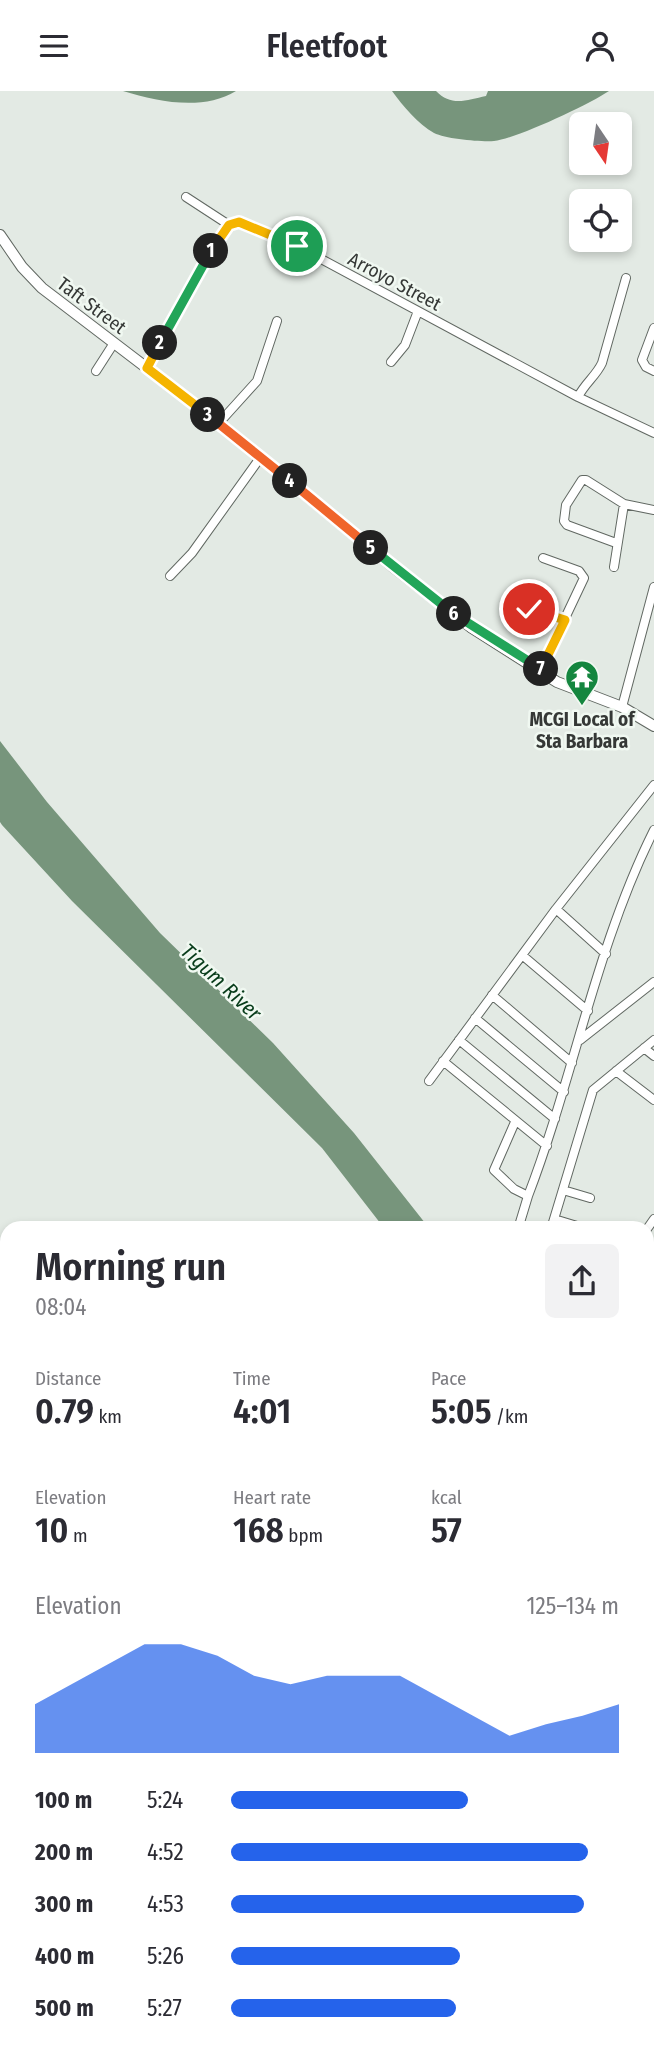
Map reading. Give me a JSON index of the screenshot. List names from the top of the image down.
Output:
{
  "streets": {
    "main road": ["Taft Street"],
    "street": ["Arroyo Street"]
  },
  "water": ["Tigum River"],
  "places": {
    "temple": ["MCGI Local of Sta Barbara"]
  },
  "north": "bottom",
  "page": {
    "header": "Fleetfoot",
    "pins": [
      "1",
      "2",
      "3",
      "4",
      "5",
      "6",
      "7"
    ],
    "heading": ["Morning run", "08:04"],
    "stats": [
      ["Distance", "0.79 km"],
      ["Time", "4:01"],
      ["Pace", "5:05 /km"],
      ["Elevation", "10 m"],
      ["Heart rate", "168 bpm"],
      ["kcal", "57"]
    ],
    "chart": ["Elevation", "125–134 m"],
    "list": [
      {
        "name": "100 m",
        "note": "5:24"
      },
      {
        "name": "200 m",
        "note": "4:52"
      },
      {
        "name": "300 m",
        "note": "4:53"
      },
      {
        "name": "400 m",
        "note": "5:26"
      },
      {
        "name": "500 m",
        "note": "5:27"
      }
    ]
  }
}
